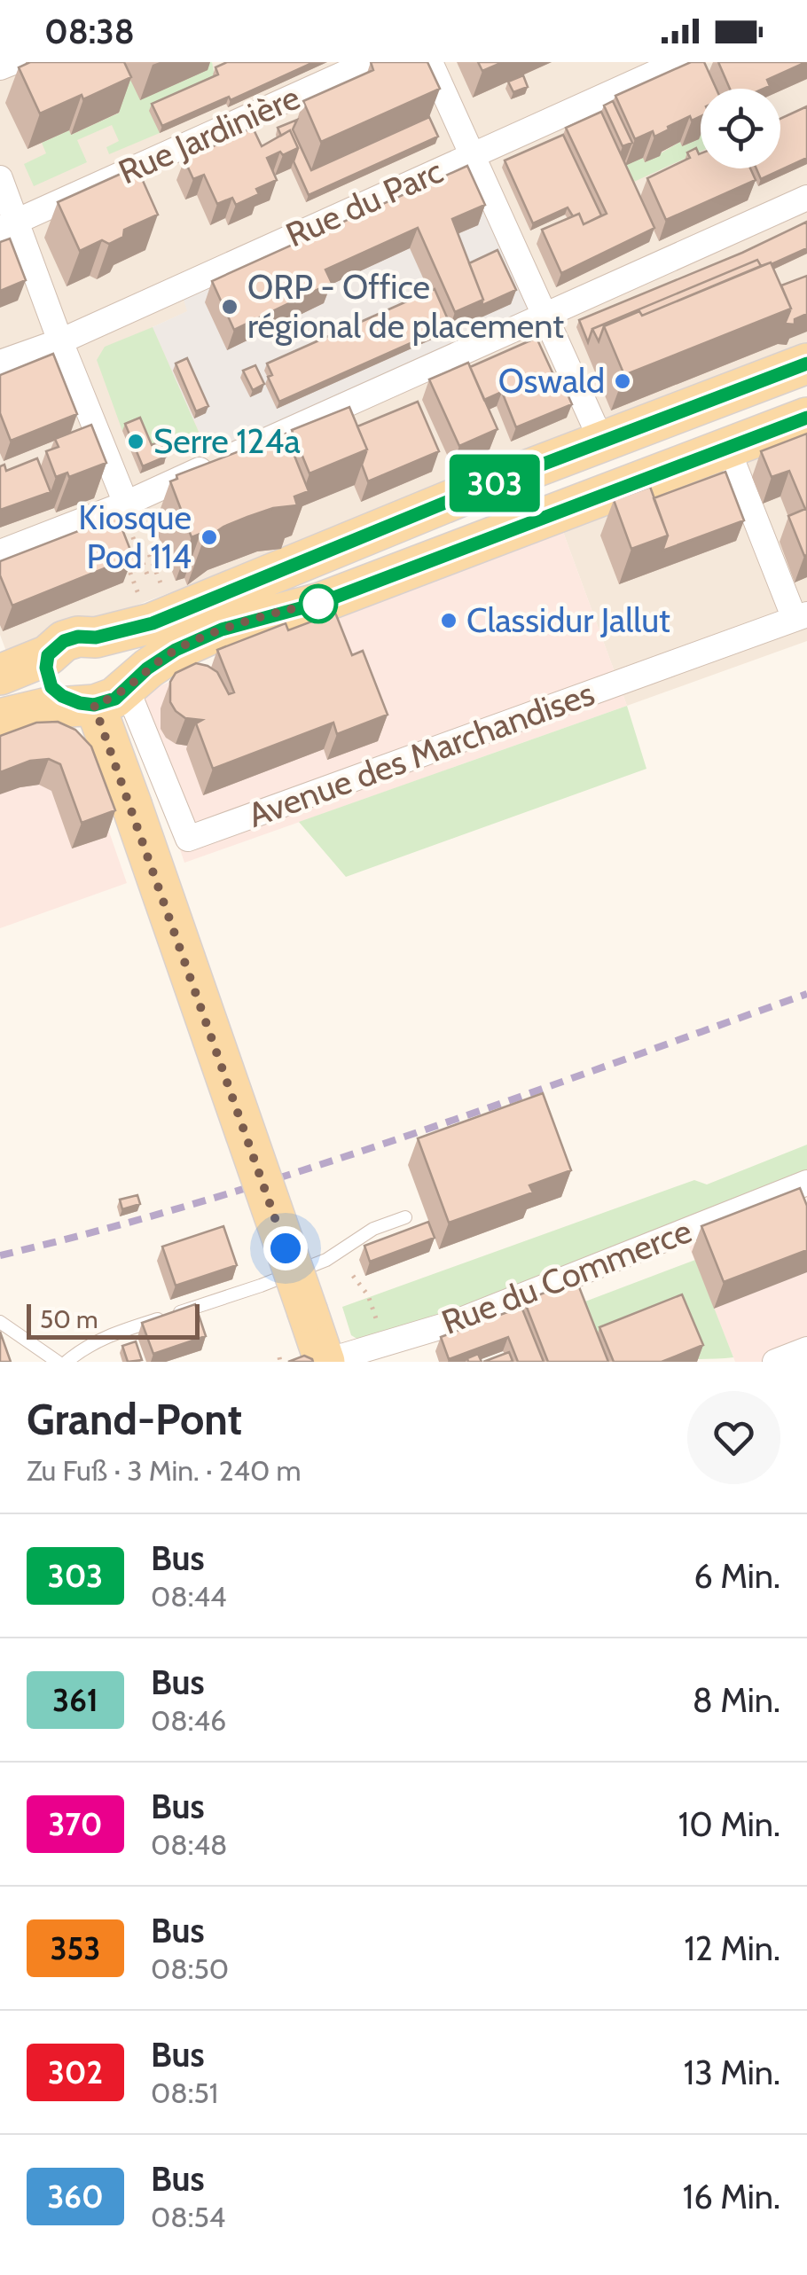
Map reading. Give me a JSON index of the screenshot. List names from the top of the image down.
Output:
{
  "streets": {
    "street": [
      "Rue Jardinière",
      "Rue du Parc",
      "Avenue des Marchandises",
      "Rue du Commerce"
    ]
  },
  "places": [
    "ORP - Office régional de placement",
    "Oswald",
    "Serre 124a",
    "Kiosque Pod 114",
    "Classidur Jallut"
  ],
  "lines": ["bus line 303"],
  "scale_bar": "50 m",
  "page": {
    "status": "08:38",
    "on_map": "303",
    "scale": "50 m",
    "heading": ["Grand-Pont", "Zu Fuß · 3 Min. · 240 m"],
    "list": [
      {
        "mark": "303",
        "name": "Bus",
        "note": "08:44",
        "value": "6 Min."
      },
      {
        "mark": "361",
        "name": "Bus",
        "note": "08:46",
        "value": "8 Min."
      },
      {
        "mark": "370",
        "name": "Bus",
        "note": "08:48",
        "value": "10 Min."
      },
      {
        "mark": "353",
        "name": "Bus",
        "note": "08:50",
        "value": "12 Min."
      },
      {
        "mark": "302",
        "name": "Bus",
        "note": "08:51",
        "value": "13 Min."
      },
      {
        "mark": "360",
        "name": "Bus",
        "note": "08:54",
        "value": "16 Min."
      }
    ]
  }
}
